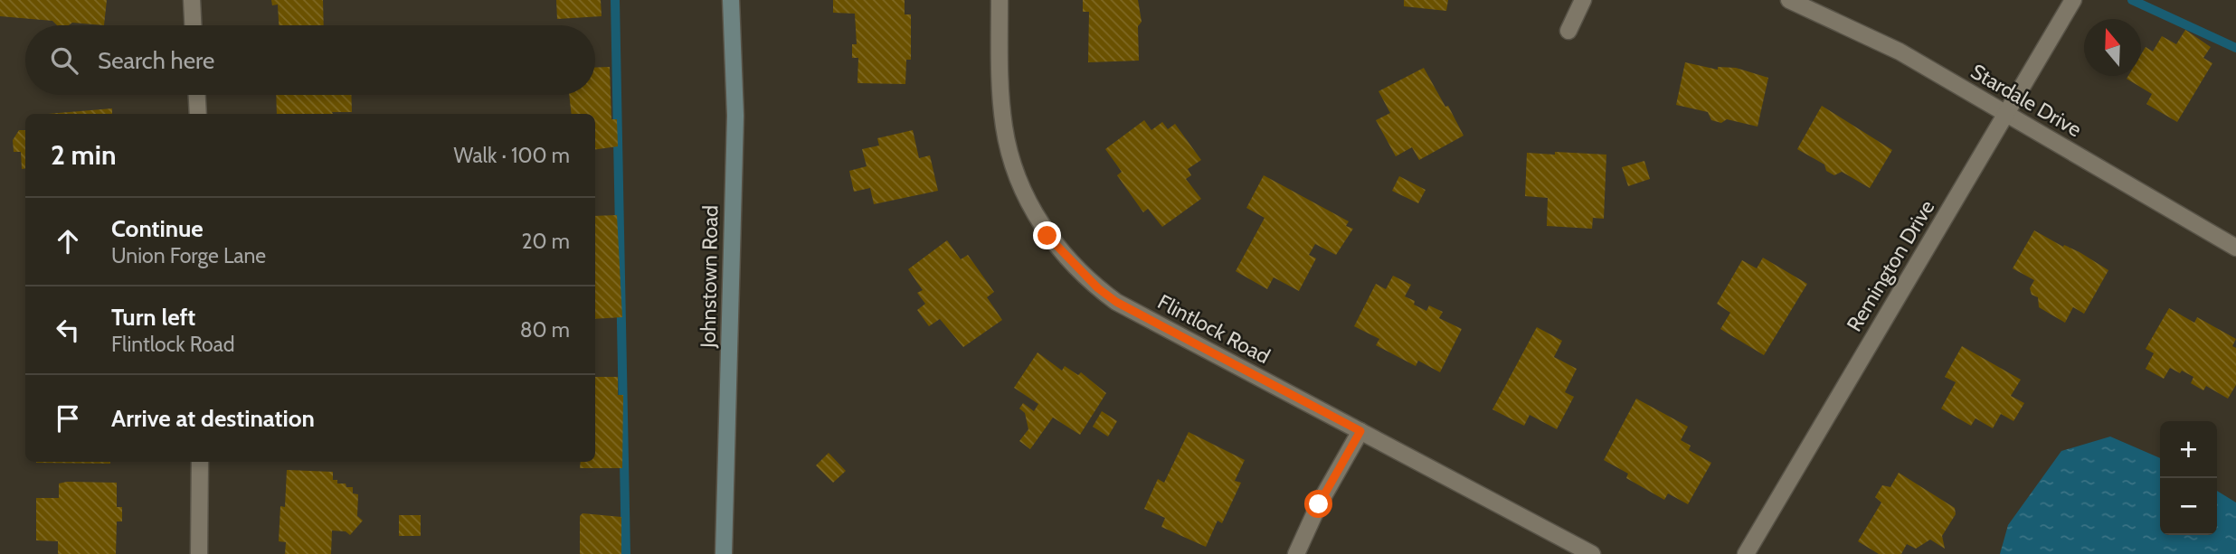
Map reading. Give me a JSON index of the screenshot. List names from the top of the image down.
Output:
{
  "streets": {
    "main road": ["Johnstown Road"],
    "street": ["Stardale Drive", "Remington Drive", "Flintlock Road"]
  },
  "crossings": [
    ["Stardale Drive", "Remington Drive"]
  ],
  "north": "top",
  "page": {
    "search": "Search here",
    "heading": ["2 min", "Walk · 100 m"],
    "list": [
      ["Continue", "Union Forge Lane", "20 m"],
      ["Turn left", "Flintlock Road", "80 m"],
      "Arrive at destination"
    ],
    "map_buttons": ["+", "−"]
  }
}
